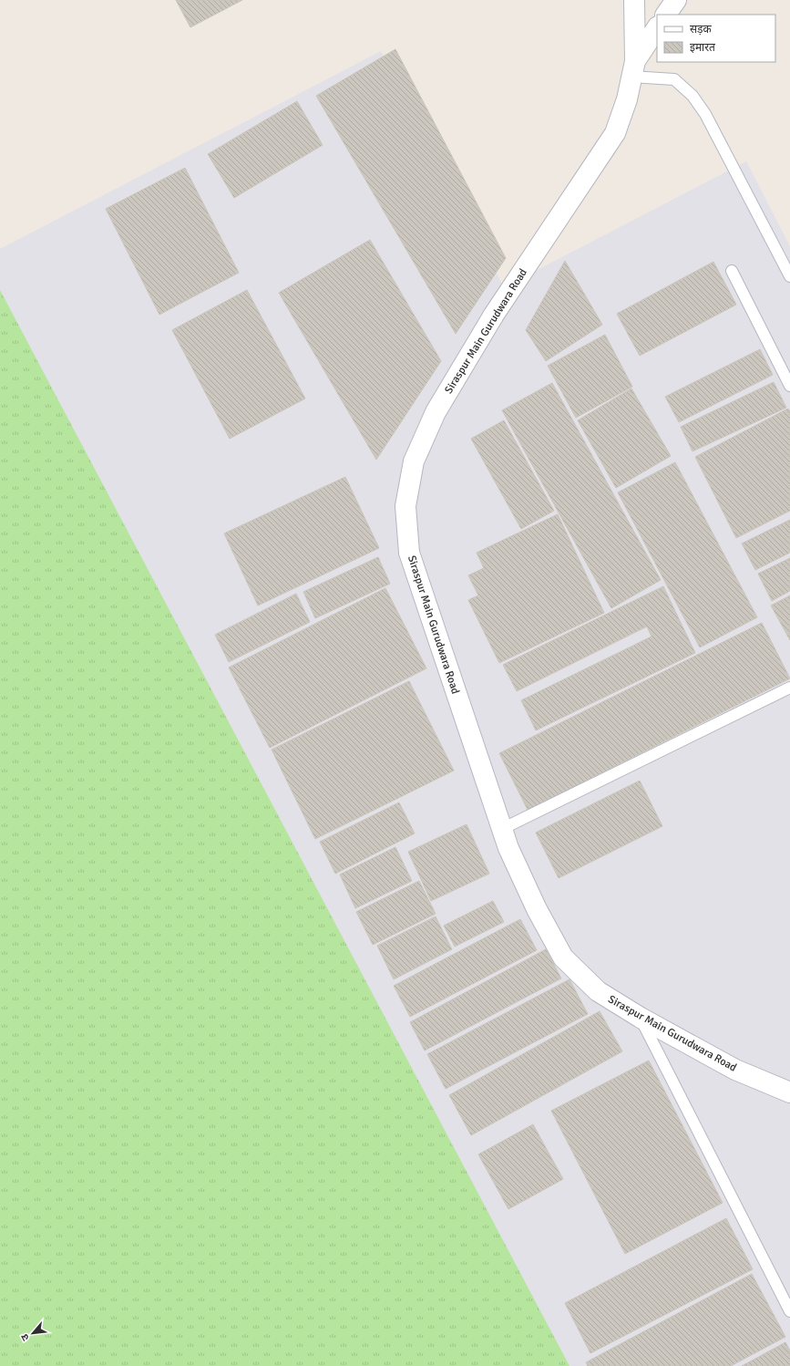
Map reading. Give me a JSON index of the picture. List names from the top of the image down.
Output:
{
  "streets": {
    "street": ["Siraspur Main Gurudwara Road"]
  },
  "legend": ["सड़क", "इमारत"],
  "north": "bottom left"
}
